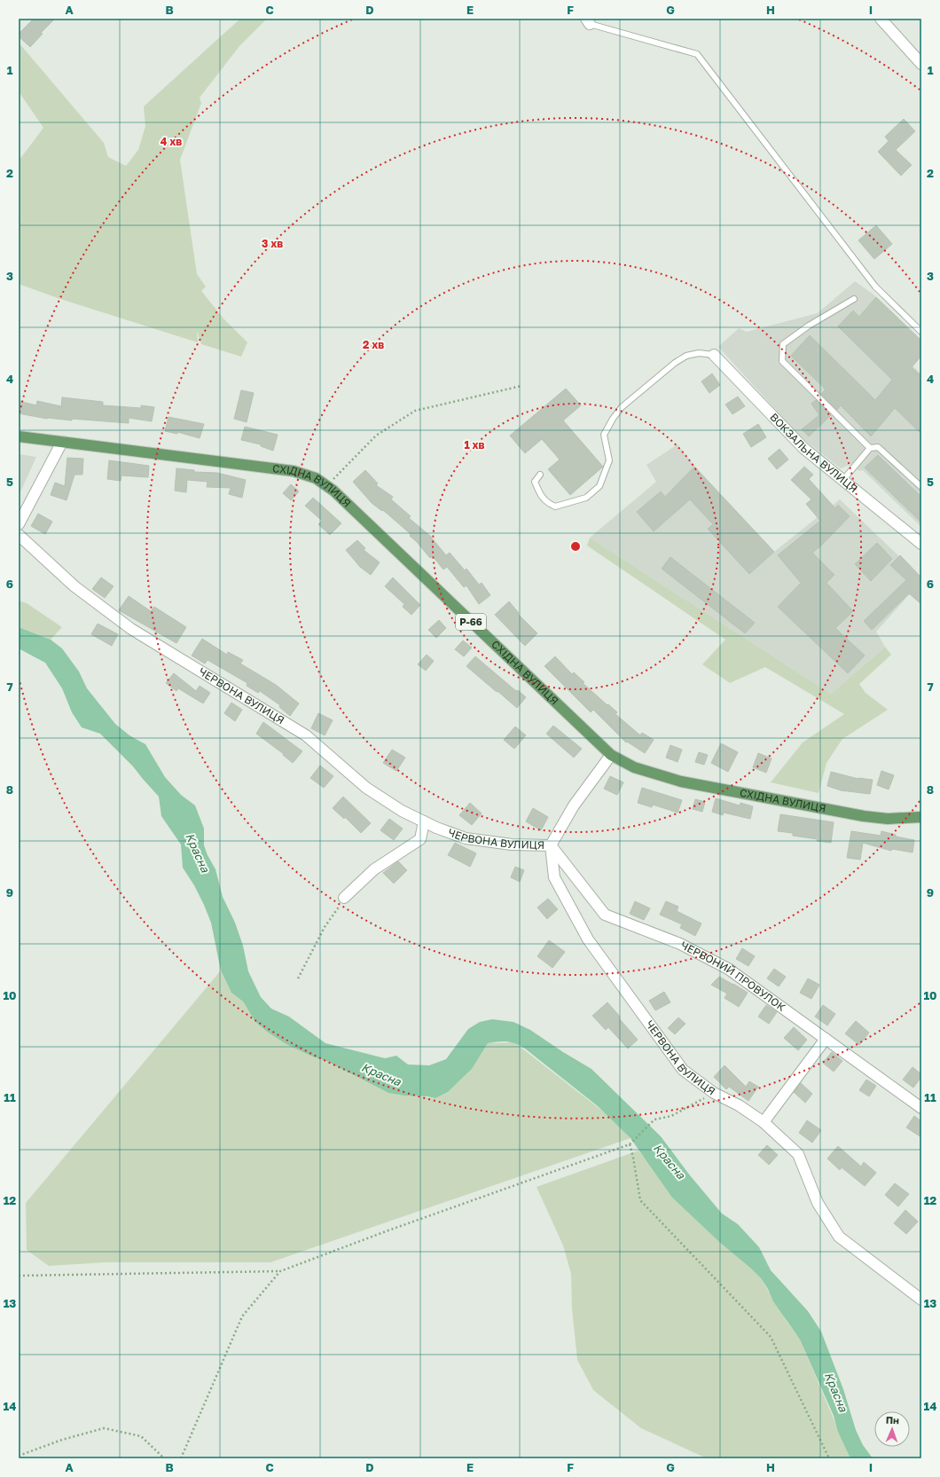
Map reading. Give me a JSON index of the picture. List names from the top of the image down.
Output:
{
  "streets": {
    "main road": ["СХІДНА ВУЛИЦЯ", "Р-66"],
    "street": ["ВОКЗАЛЬНА ВУЛИЦЯ", "ЧЕРВОНА ВУЛИЦЯ", "ЧЕРВОНИЙ ПРОВУЛОК"]
  },
  "crossings": [
    ["ЧЕРВОНА ВУЛИЦЯ", "ЧЕРВОНИЙ ПРОВУЛОК"]
  ],
  "water": ["Красна"],
  "north": "top",
  "grid": {
    "columns": [
      "A",
      "B",
      "C",
      "D",
      "E",
      "F",
      "G",
      "H",
      "I"
    ],
    "rows": [
      "1",
      "2",
      "3",
      "4",
      "5",
      "6",
      "7",
      "8",
      "9",
      "10",
      "11",
      "12",
      "13",
      "14"
    ]
  },
  "rings": [
    "4 хв",
    "3 хв",
    "2 хв",
    "1 хв"
  ]
}
